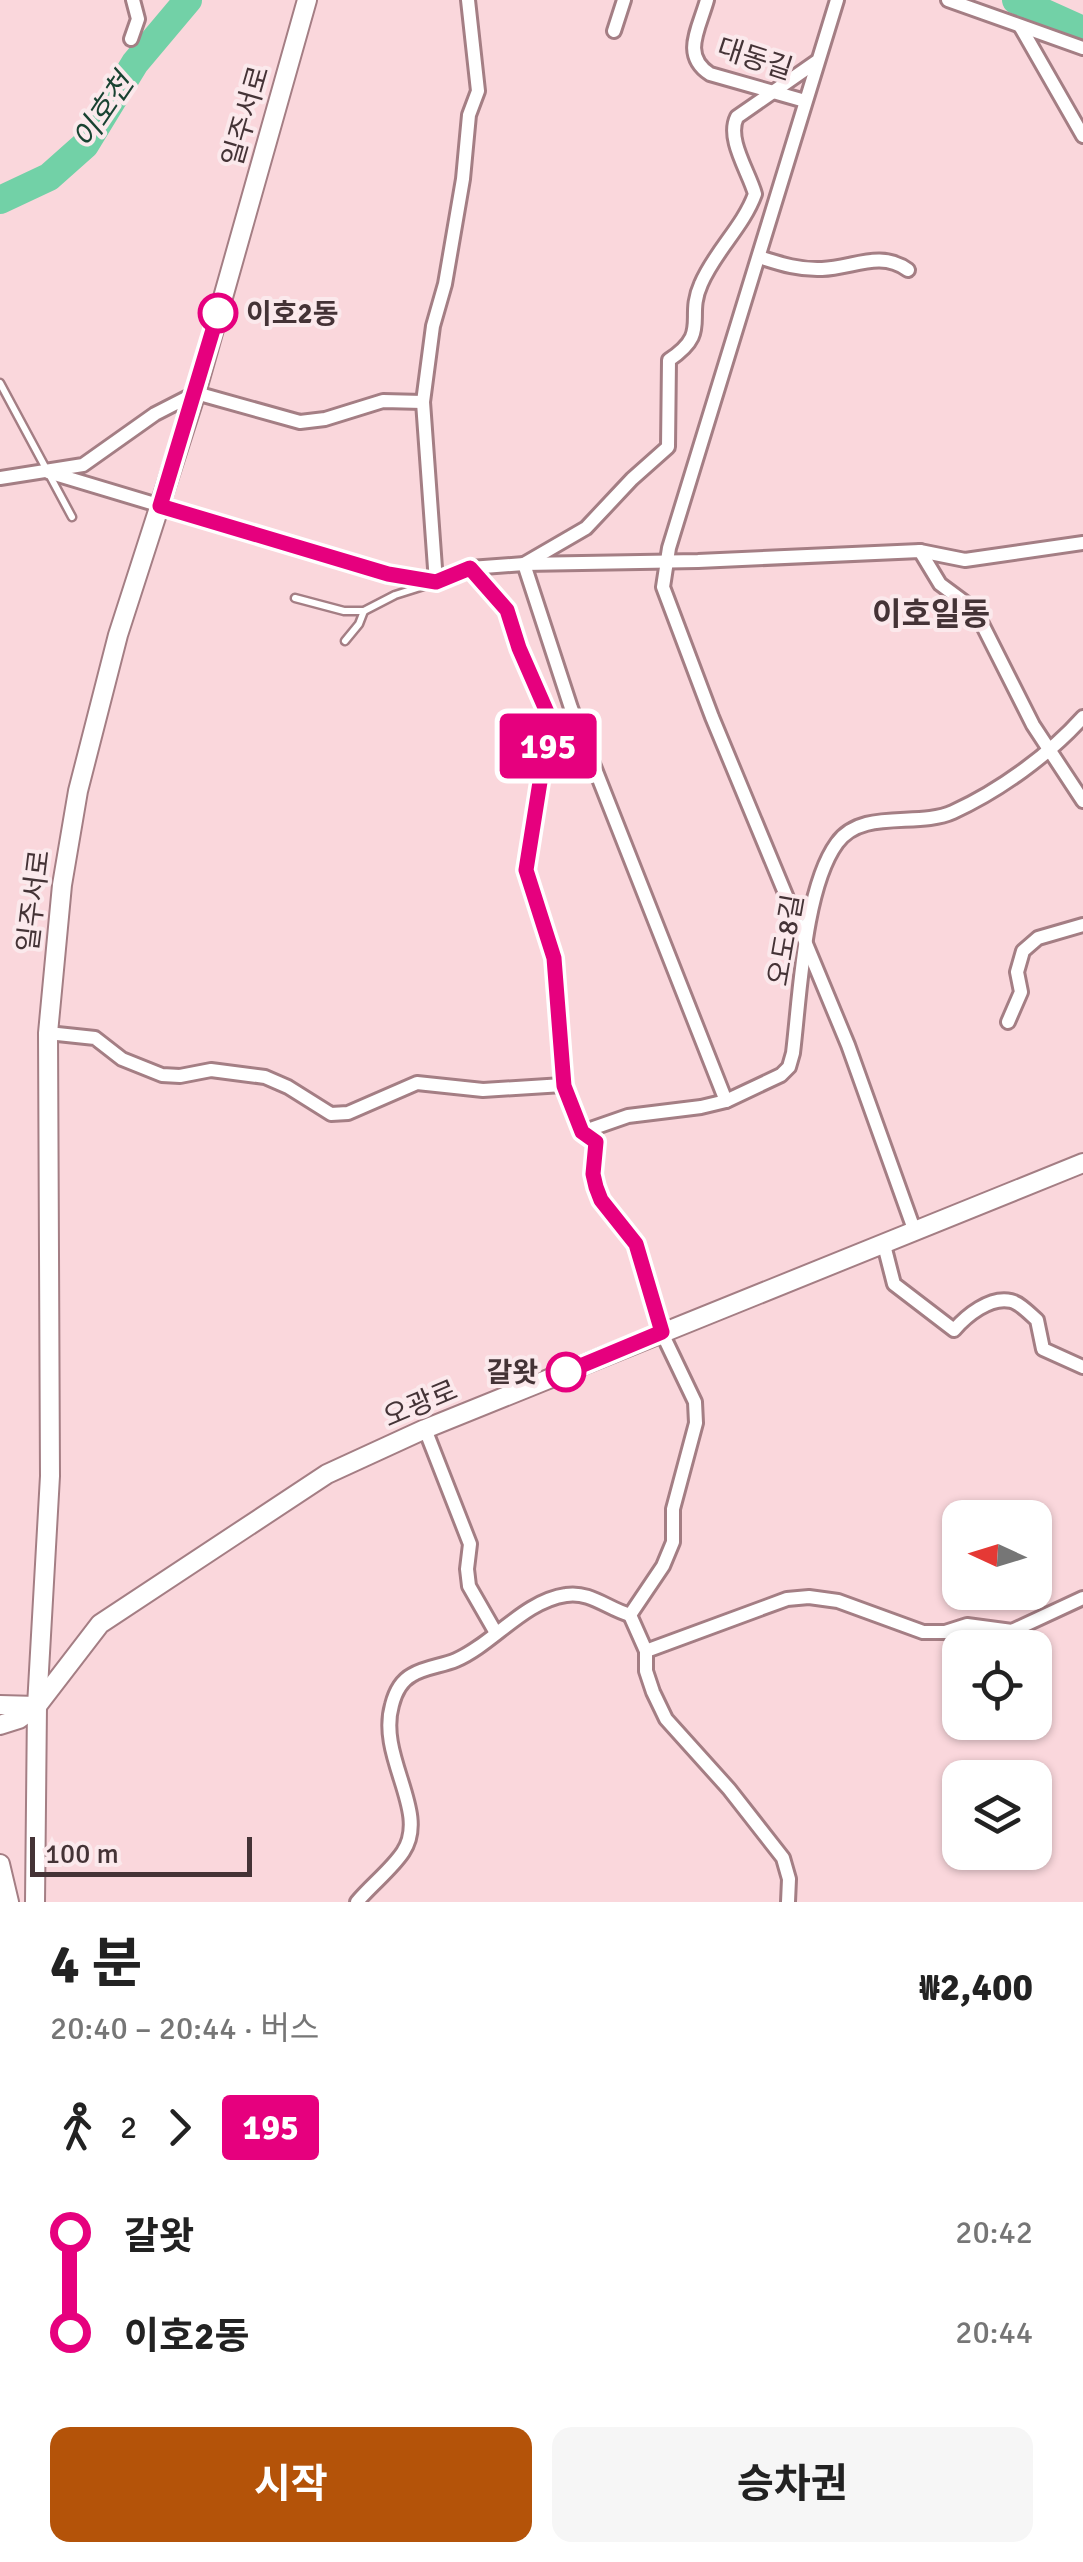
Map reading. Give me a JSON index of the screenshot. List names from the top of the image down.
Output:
{
  "streets": {
    "main road": ["일주서로", "오광로"],
    "street": ["대동길", "오도8길"]
  },
  "crossings": [
    ["일주서로", "오광로"]
  ],
  "districts": ["이호일동"],
  "water": ["이호천"],
  "places": ["이호2동", "갈왓"],
  "lines": ["bus line 195"],
  "scale_bar": "100 m",
  "north": "left",
  "page": {
    "on_map": "195",
    "scale": "100 m",
    "heading": ["4 분", "20:40 – 20:44 · 버스", "₩2,400"],
    "legs": ["2", "195"],
    "list": [
      {
        "name": "갈왓",
        "value": "20:42"
      },
      {
        "name": "이호2동",
        "value": "20:44"
      }
    ],
    "buttons": ["시작", "승차권"]
  }
}
